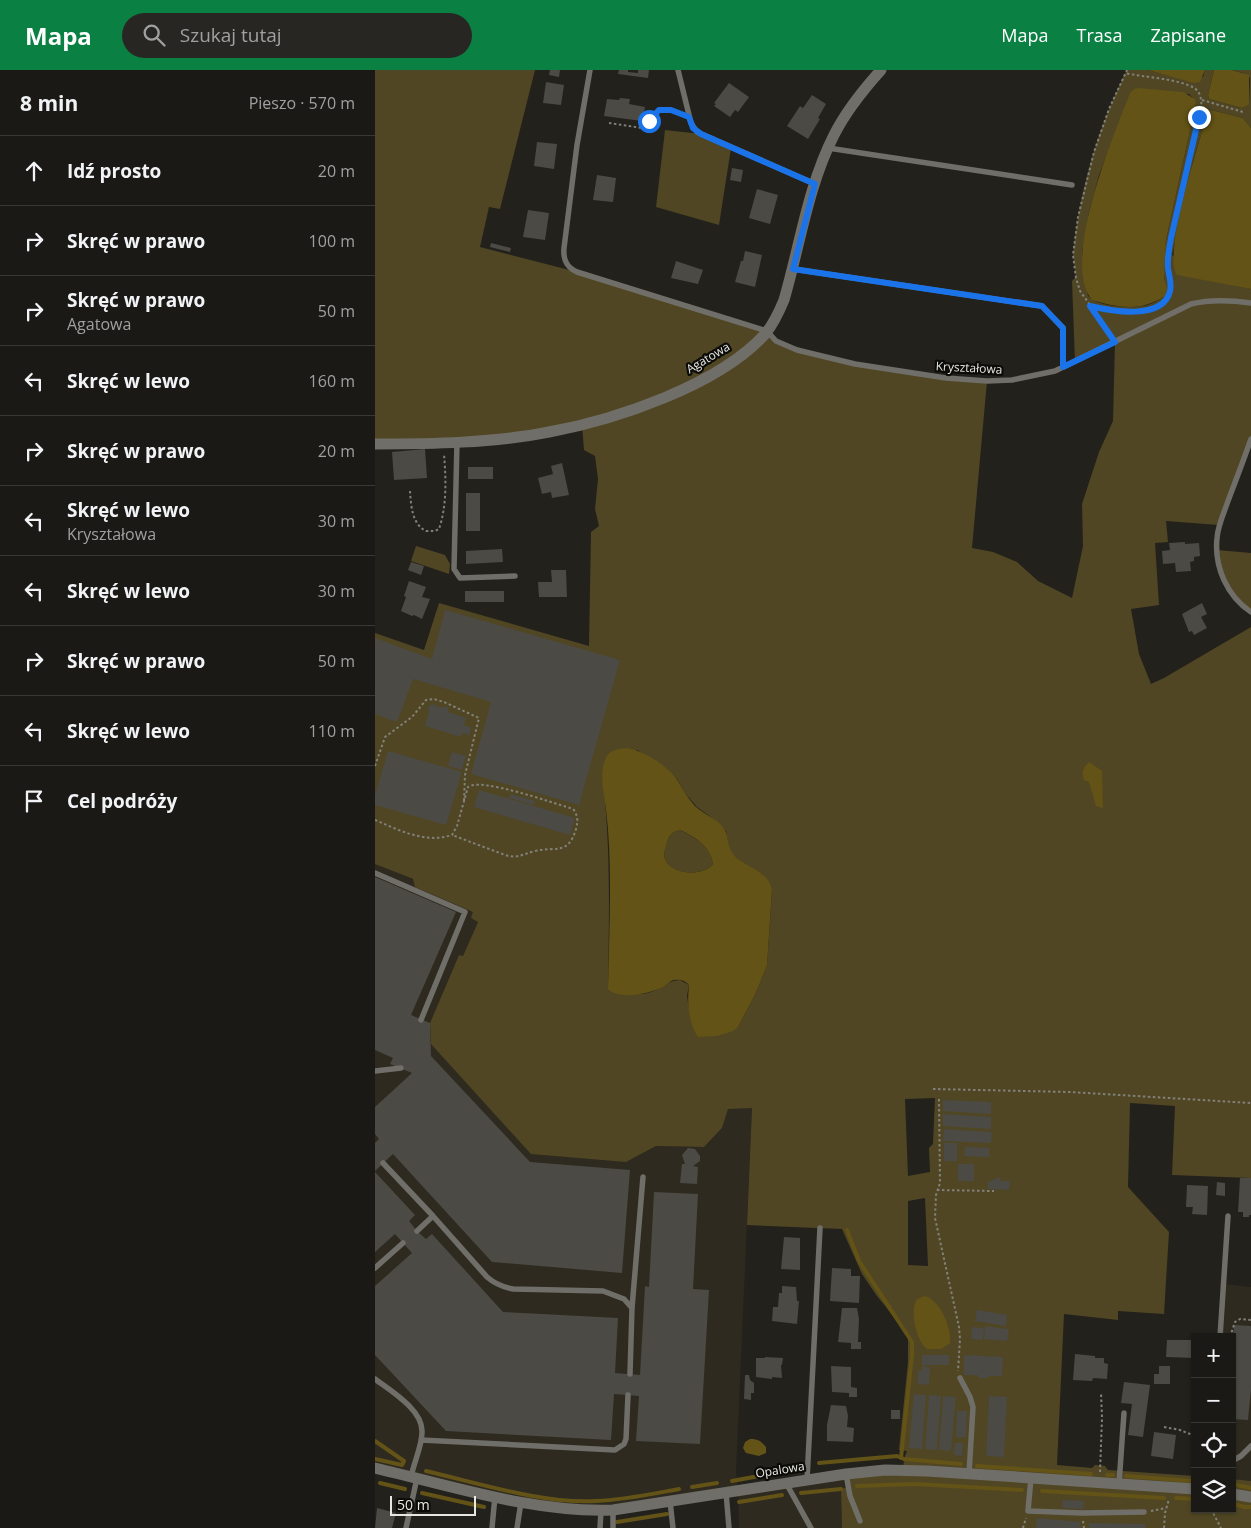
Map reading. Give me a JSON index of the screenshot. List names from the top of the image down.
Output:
{
  "streets": {
    "street": ["Agatowa", "Opalowa"],
    "lane": ["Kryształowa"]
  },
  "crossings": [
    ["Agatowa", "Kryształowa"]
  ],
  "scale_bar": "50 m",
  "page": {
    "header": "Mapa",
    "search": "Szukaj tutaj",
    "nav": ["Mapa", "Trasa", "Zapisane"],
    "heading": ["8 min", "Pieszo · 570 m"],
    "list": [
      ["Idź prosto", "20 m"],
      ["Skręć w prawo", "100 m"],
      ["Skręć w prawo", "Agatowa", "50 m"],
      ["Skręć w lewo", "160 m"],
      ["Skręć w prawo", "20 m"],
      ["Skręć w lewo", "Kryształowa", "30 m"],
      ["Skręć w lewo", "30 m"],
      ["Skręć w prawo", "50 m"],
      ["Skręć w lewo", "110 m"],
      "Cel podróży"
    ],
    "map_buttons": ["+", "−"],
    "scale": "50 m"
  }
}
